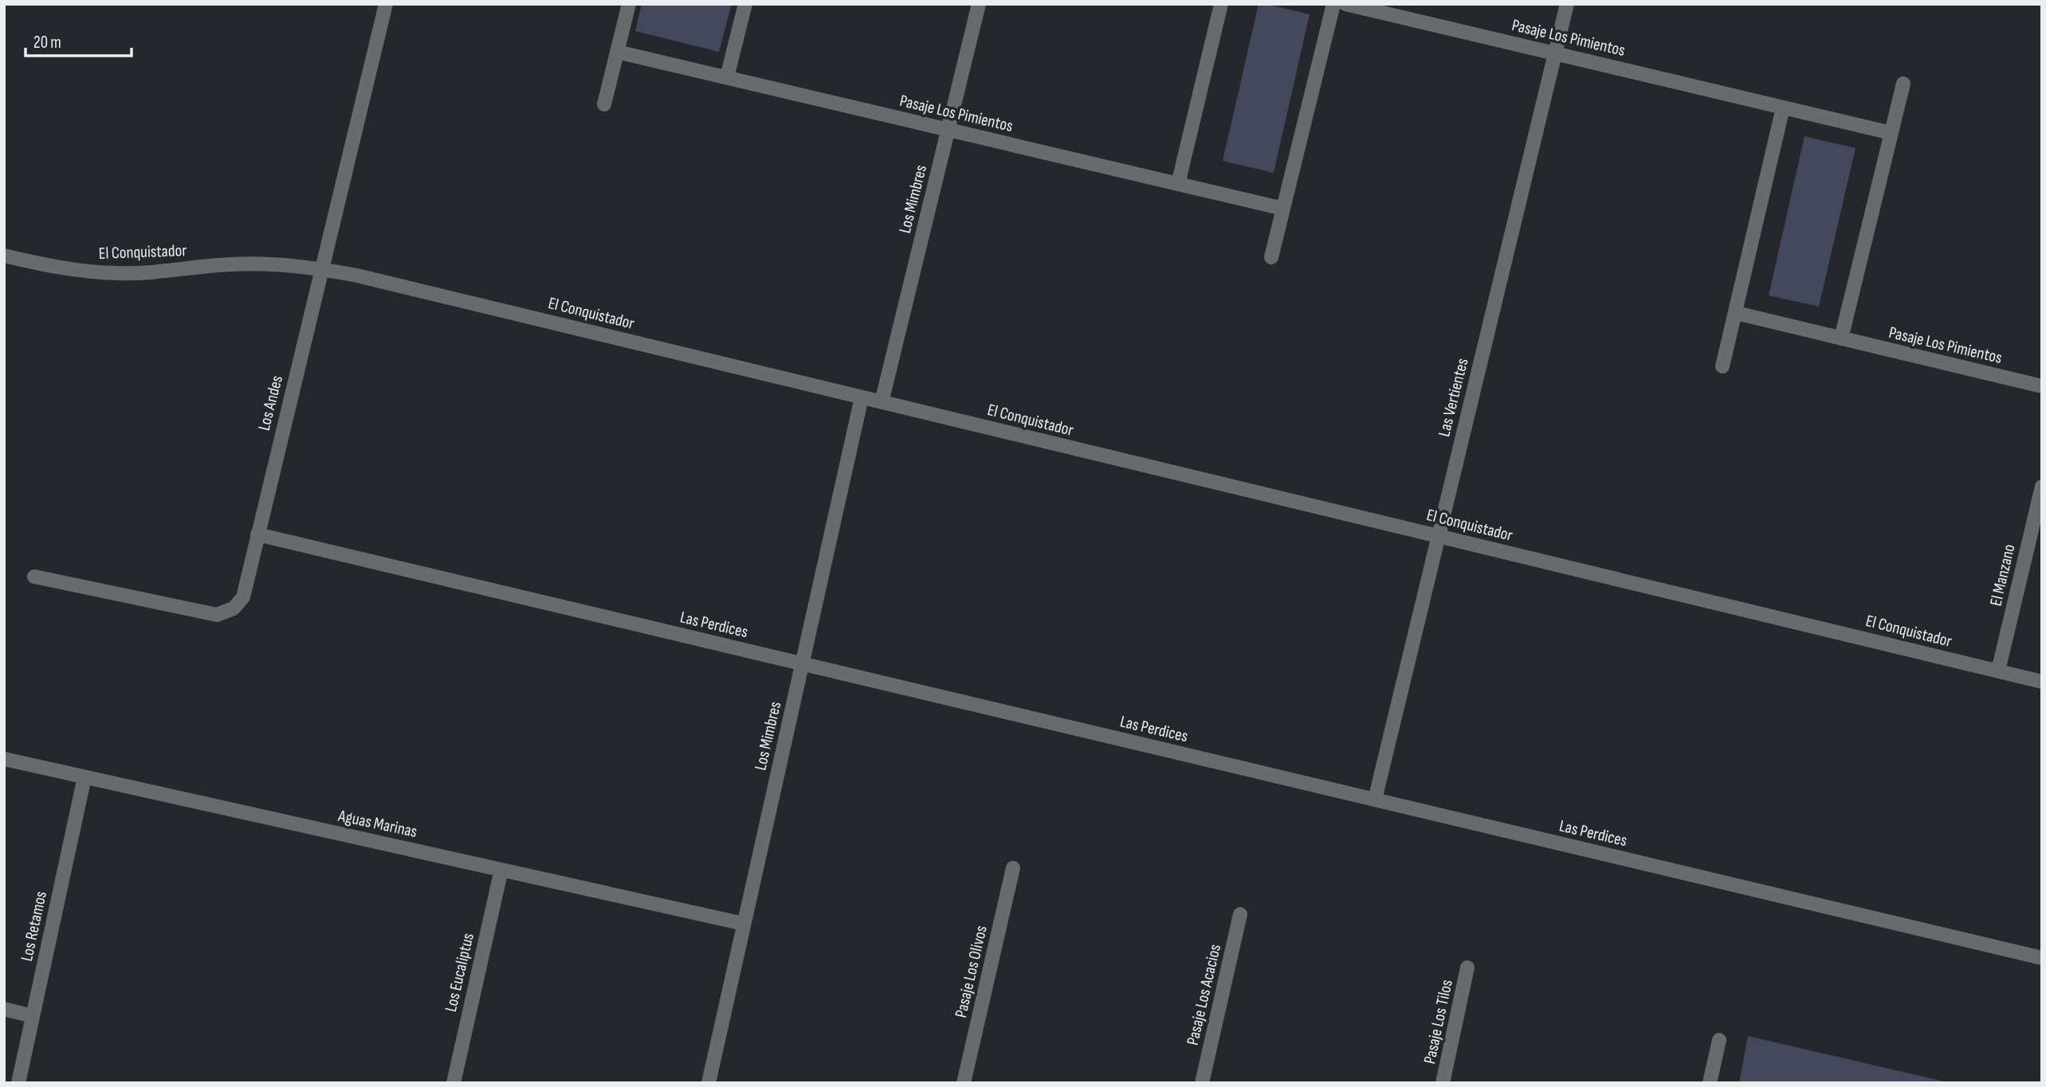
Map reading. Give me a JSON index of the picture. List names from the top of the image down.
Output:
{
  "streets": {
    "street": [
      "Pasaje Los Pimientos",
      "Los Mimbres",
      "El Conquistador",
      "Las Vertientes",
      "Los Andes",
      "El Manzano",
      "Las Perdices",
      "Aguas Marinas",
      "Los Retamos",
      "Pasaje Los Olivos",
      "Los Eucaliptus",
      "Pasaje Los Acacios",
      "Pasaje Los Tilos"
    ]
  },
  "crossings": [
    ["Pasaje Los Pimientos", "Los Mimbres"],
    ["Pasaje Los Pimientos", "Las Vertientes"],
    ["Los Mimbres", "El Conquistador"],
    ["Los Mimbres", "Las Perdices"],
    ["Los Mimbres", "Aguas Marinas"],
    ["El Conquistador", "Las Vertientes"],
    ["El Conquistador", "Los Andes"],
    ["El Conquistador", "El Manzano"],
    ["Las Vertientes", "Las Perdices"],
    ["Los Andes", "Las Perdices"],
    ["Aguas Marinas", "Los Retamos"],
    ["Aguas Marinas", "Los Eucaliptus"]
  ],
  "scale_bar": "20 m"
}
